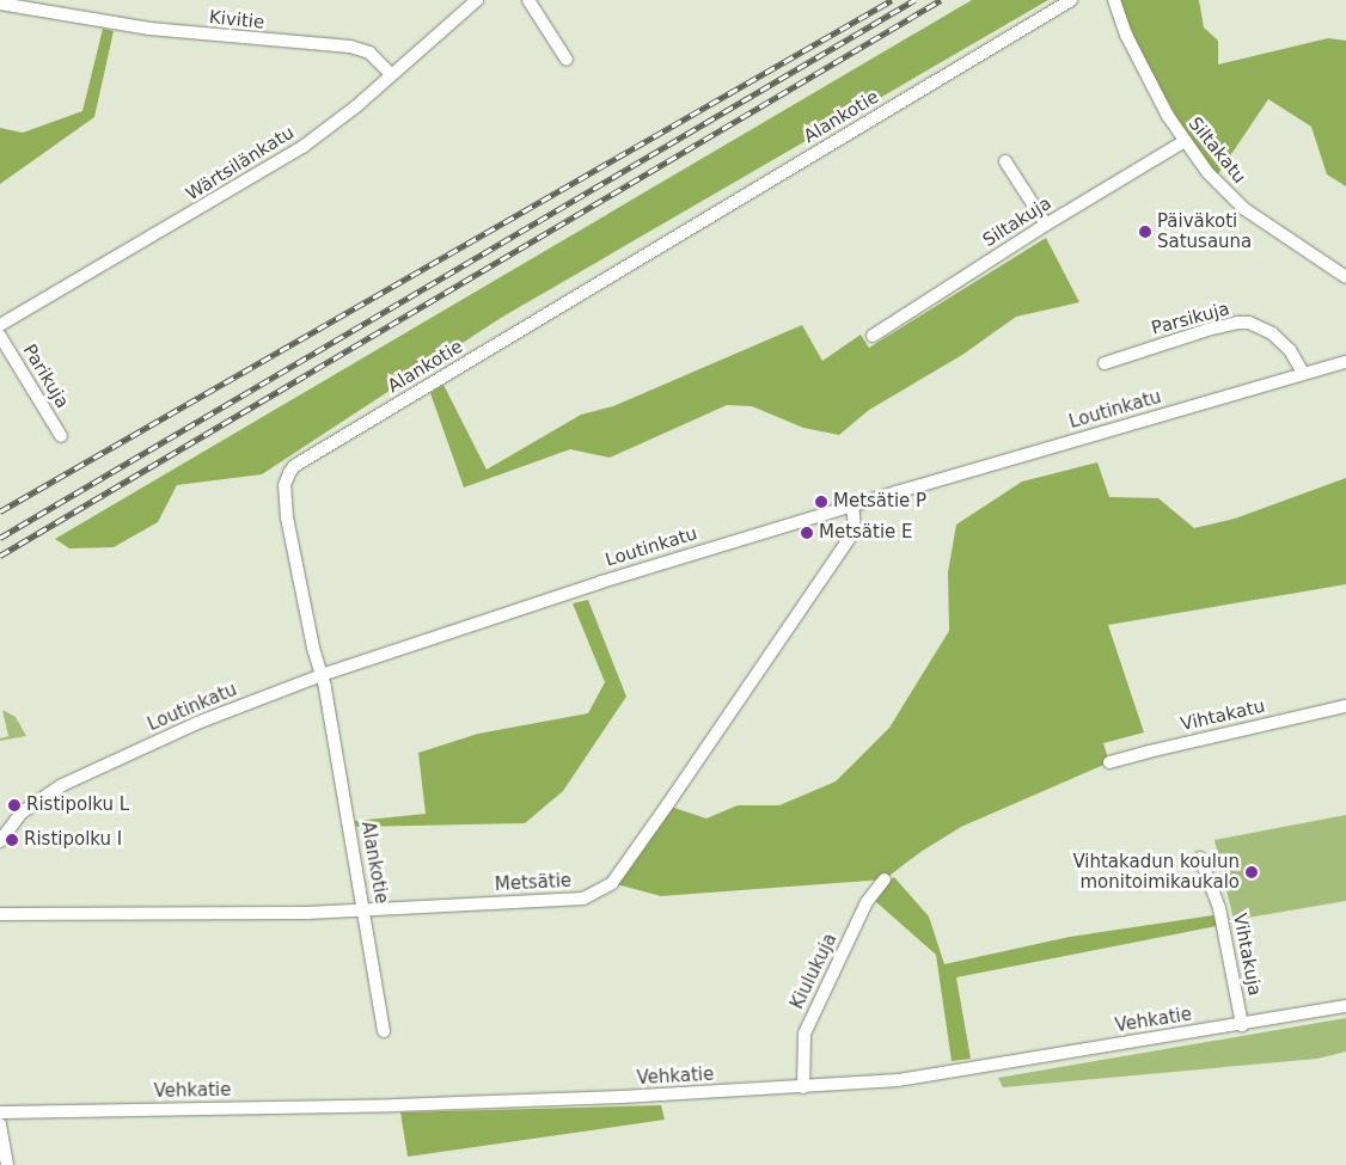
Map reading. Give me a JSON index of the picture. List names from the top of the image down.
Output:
{
  "streets": {
    "street": [
      "Kivitie",
      "Alankotie",
      "Siltakatu",
      "Wärtsilänkatu",
      "Siltakuja",
      "Parsikuja",
      "Parikuja",
      "Loutinkatu",
      "Vihtakatu",
      "Metsätie",
      "Vihtakuja",
      "Kiulukuja",
      "Vehkatie"
    ]
  },
  "crossings": [
    ["Kivitie", "Wärtsilänkatu"],
    ["Alankotie", "Loutinkatu"],
    ["Alankotie", "Metsätie"],
    ["Siltakatu", "Siltakuja"],
    ["Parsikuja", "Loutinkatu"],
    ["Loutinkatu", "Metsätie"],
    ["Vihtakuja", "Vehkatie"],
    ["Kiulukuja", "Vehkatie"]
  ],
  "places": [
    "Päiväkoti Satusauna",
    "Metsätie P",
    "Metsätie E",
    "Ristipolku L",
    "Ristipolku I",
    "Vihtakadun koulun monitoimikaukalo"
  ]
}
